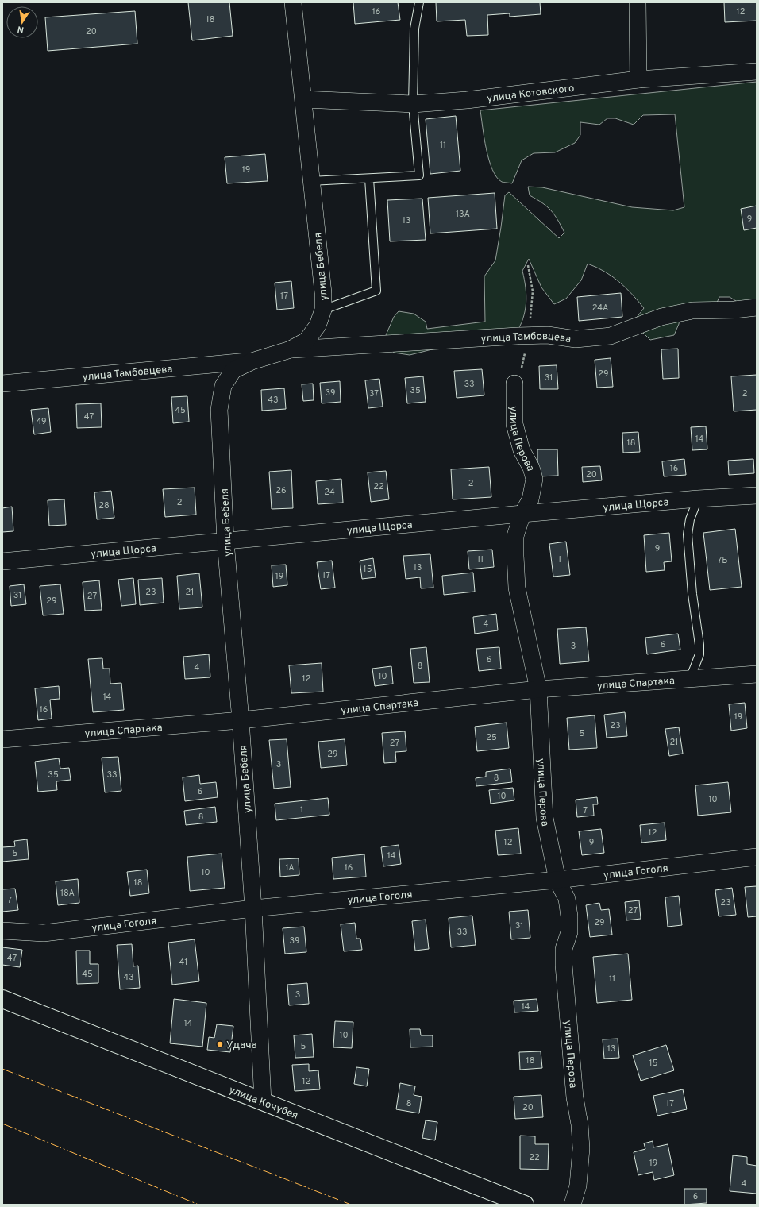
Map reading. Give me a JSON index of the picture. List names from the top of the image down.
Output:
{
  "streets": {
    "main road": ["улица Кочубея"],
    "street": [
      "улица Котовского",
      "улица Бебеля",
      "улица Тамбовцева",
      "улица Перова",
      "улица Щорса",
      "улица Спартака",
      "улица Гоголя"
    ]
  },
  "crossings": [
    ["улица Котовского", "улица Бебеля"],
    ["улица Бебеля", "улица Тамбовцева"],
    ["улица Бебеля", "улица Щорса"],
    ["улица Бебеля", "улица Спартака"],
    ["улица Бебеля", "улица Гоголя"],
    ["улица Бебеля", "улица Кочубея"],
    ["улица Перова", "улица Щорса"],
    ["улица Перова", "улица Спартака"],
    ["улица Перова", "улица Гоголя"]
  ],
  "places": ["Удача"],
  "house_numbers": [
    "16",
    "12",
    "18",
    "20",
    "11",
    "19",
    "13А",
    "9",
    "13",
    "17",
    "24А",
    "29",
    "31",
    "33",
    "35",
    "39",
    "37",
    "2",
    "43",
    "45",
    "47",
    "49",
    "14",
    "18",
    "16",
    "20",
    "2",
    "22",
    "26",
    "24",
    "2",
    "28",
    "9",
    "11",
    "1",
    "7Б",
    "13",
    "15",
    "17",
    "19",
    "23",
    "21",
    "31",
    "27",
    "29",
    "4",
    "6",
    "3",
    "6",
    "8",
    "4",
    "10",
    "12",
    "14",
    "16",
    "19",
    "23",
    "5",
    "25",
    "21",
    "27",
    "29",
    "31",
    "35",
    "33",
    "8",
    "6",
    "10",
    "10",
    "1",
    "7",
    "8",
    "12",
    "12",
    "9",
    "5",
    "14",
    "1А",
    "16",
    "10",
    "18",
    "18А",
    "7",
    "23",
    "27",
    "29",
    "31",
    "33",
    "39",
    "47",
    "41",
    "45",
    "43",
    "11",
    "3",
    "14",
    "14",
    "10",
    "5",
    "13",
    "18",
    "15",
    "12",
    "8",
    "17",
    "20",
    "22",
    "19",
    "4",
    "6"
  ],
  "north": "bottom"
}
